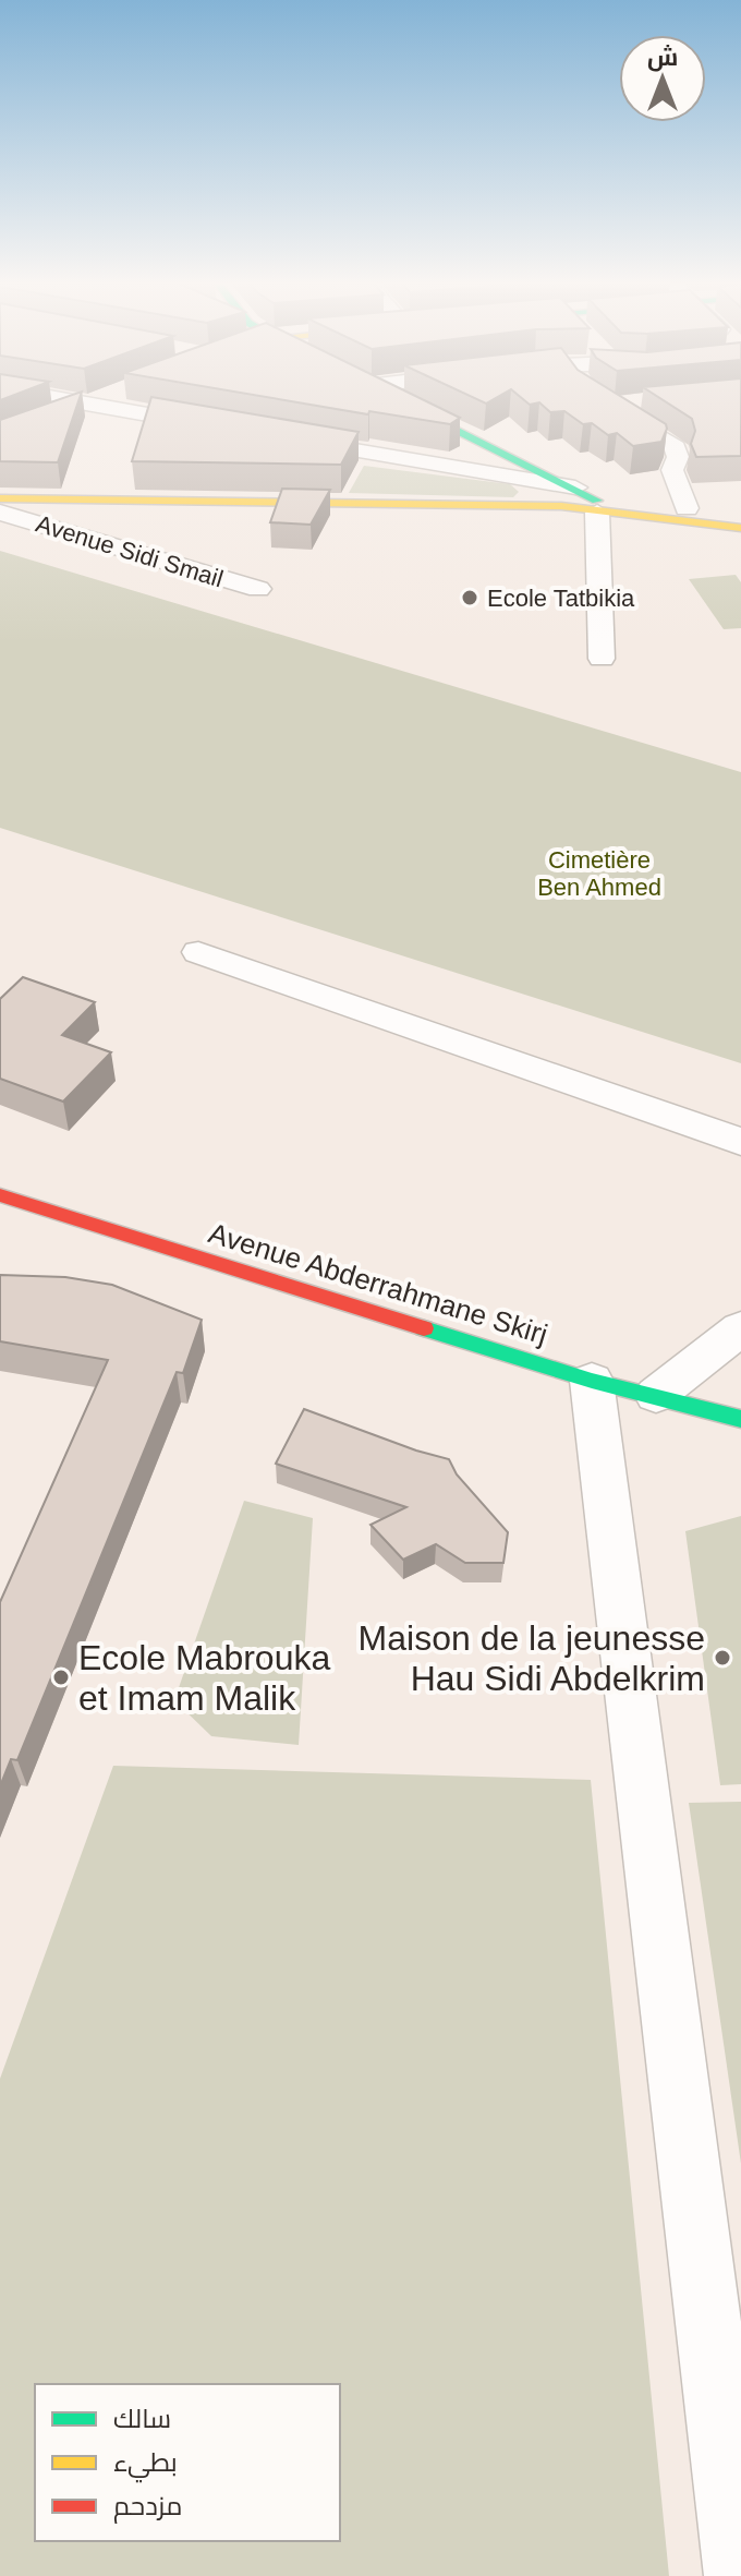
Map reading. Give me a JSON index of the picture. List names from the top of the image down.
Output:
{
  "streets": {
    "street": ["Avenue Sidi Smail", "Avenue Abderrahmane Skirj"]
  },
  "parks": ["Cimetière Ben Ahmed"],
  "places": ["Ecole Tatbikia", "Maison de la jeunesse Hau Sidi Abdelkrim", "Ecole Mabrouka et Imam Malik"],
  "legend": ["سالك", "بطيء", "مزدحم"],
  "north": "top"
}
